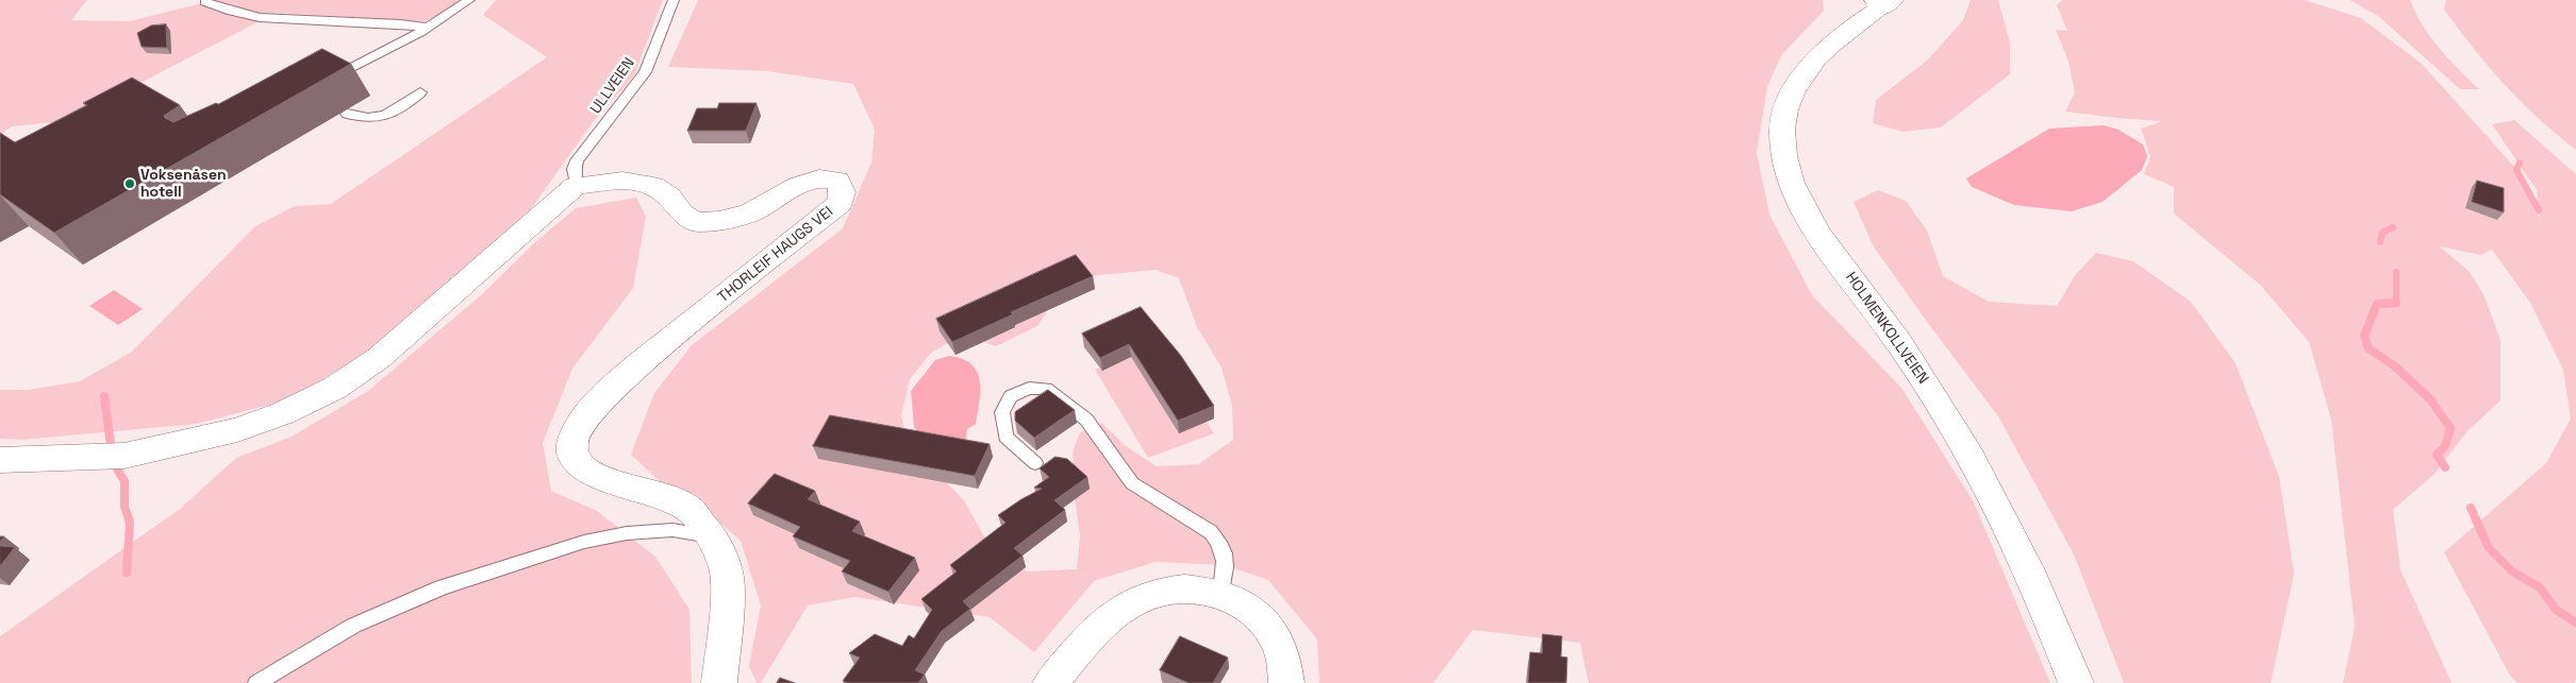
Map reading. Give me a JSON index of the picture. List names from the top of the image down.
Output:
{
  "streets": {
    "street": ["THORLEIF HAUGS VEI", "HOLMENKOLLVEIEN"],
    "lane": ["ULLVEIEN"]
  },
  "crossings": [
    ["ULLVEIEN", "THORLEIF HAUGS VEI"]
  ],
  "places": ["Voksenåsen hotell"]
}
